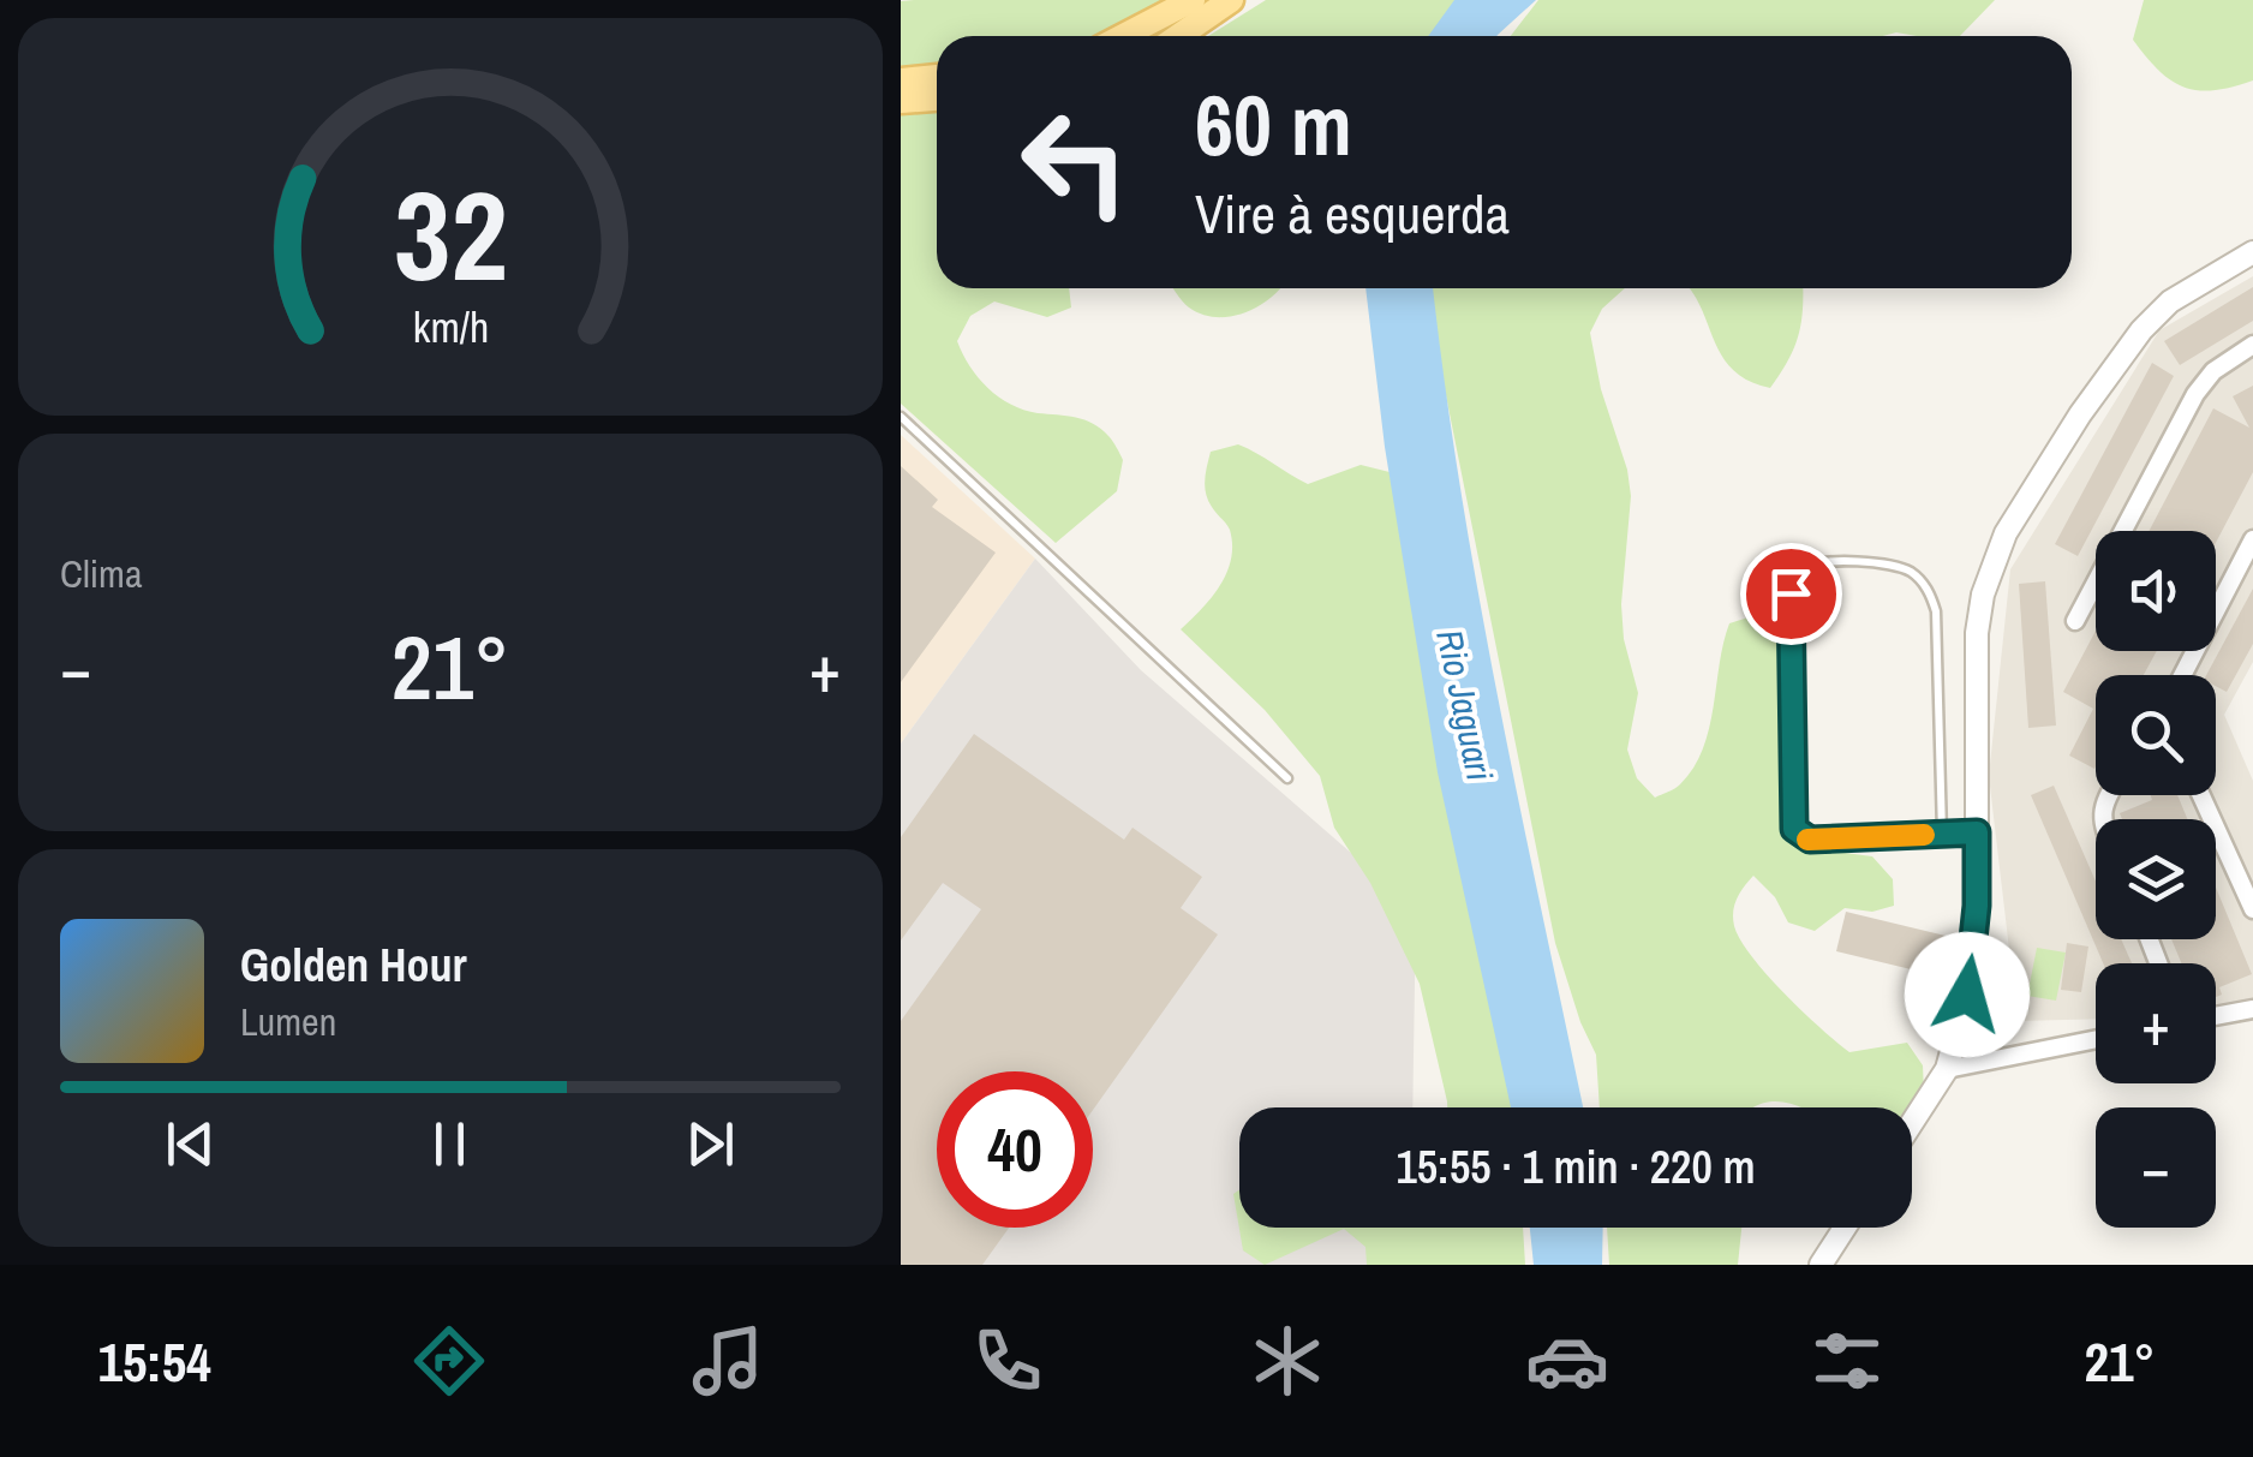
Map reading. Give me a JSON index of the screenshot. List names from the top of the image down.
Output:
{
  "water": ["Rio Jaguari"],
  "page": {
    "turn": ["60 m", "Vire à esquerda"],
    "tile": "Clima",
    "map_buttons": ["+", "−"],
    "heat": ["−", "21°", "+"],
    "song": ["Golden Hour", "Lumen"],
    "limit": "40",
    "trip": "15:55 · 1 min · 220 m",
    "tabs": ["15:54", "21°"],
    "gauge": ["32", "km/h"]
  }
}
